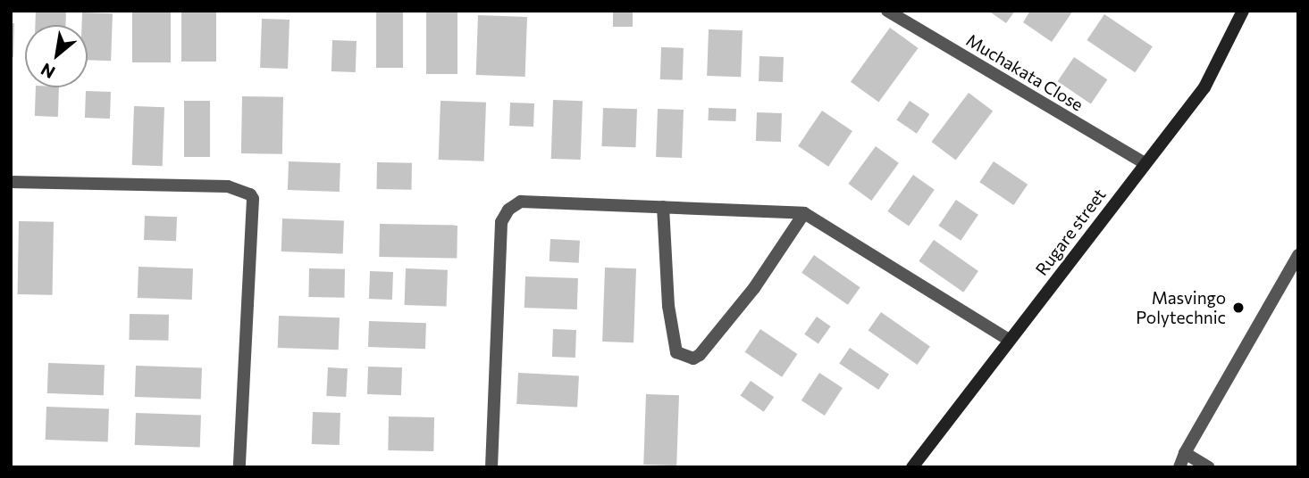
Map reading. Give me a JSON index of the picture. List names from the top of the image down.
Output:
{
  "streets": {
    "street": ["Muchakata Close", "Rugare street"]
  },
  "crossings": [
    ["Muchakata Close", "Rugare street"]
  ],
  "places": ["Masvingo Polytechnic"],
  "north": "bottom left"
}
